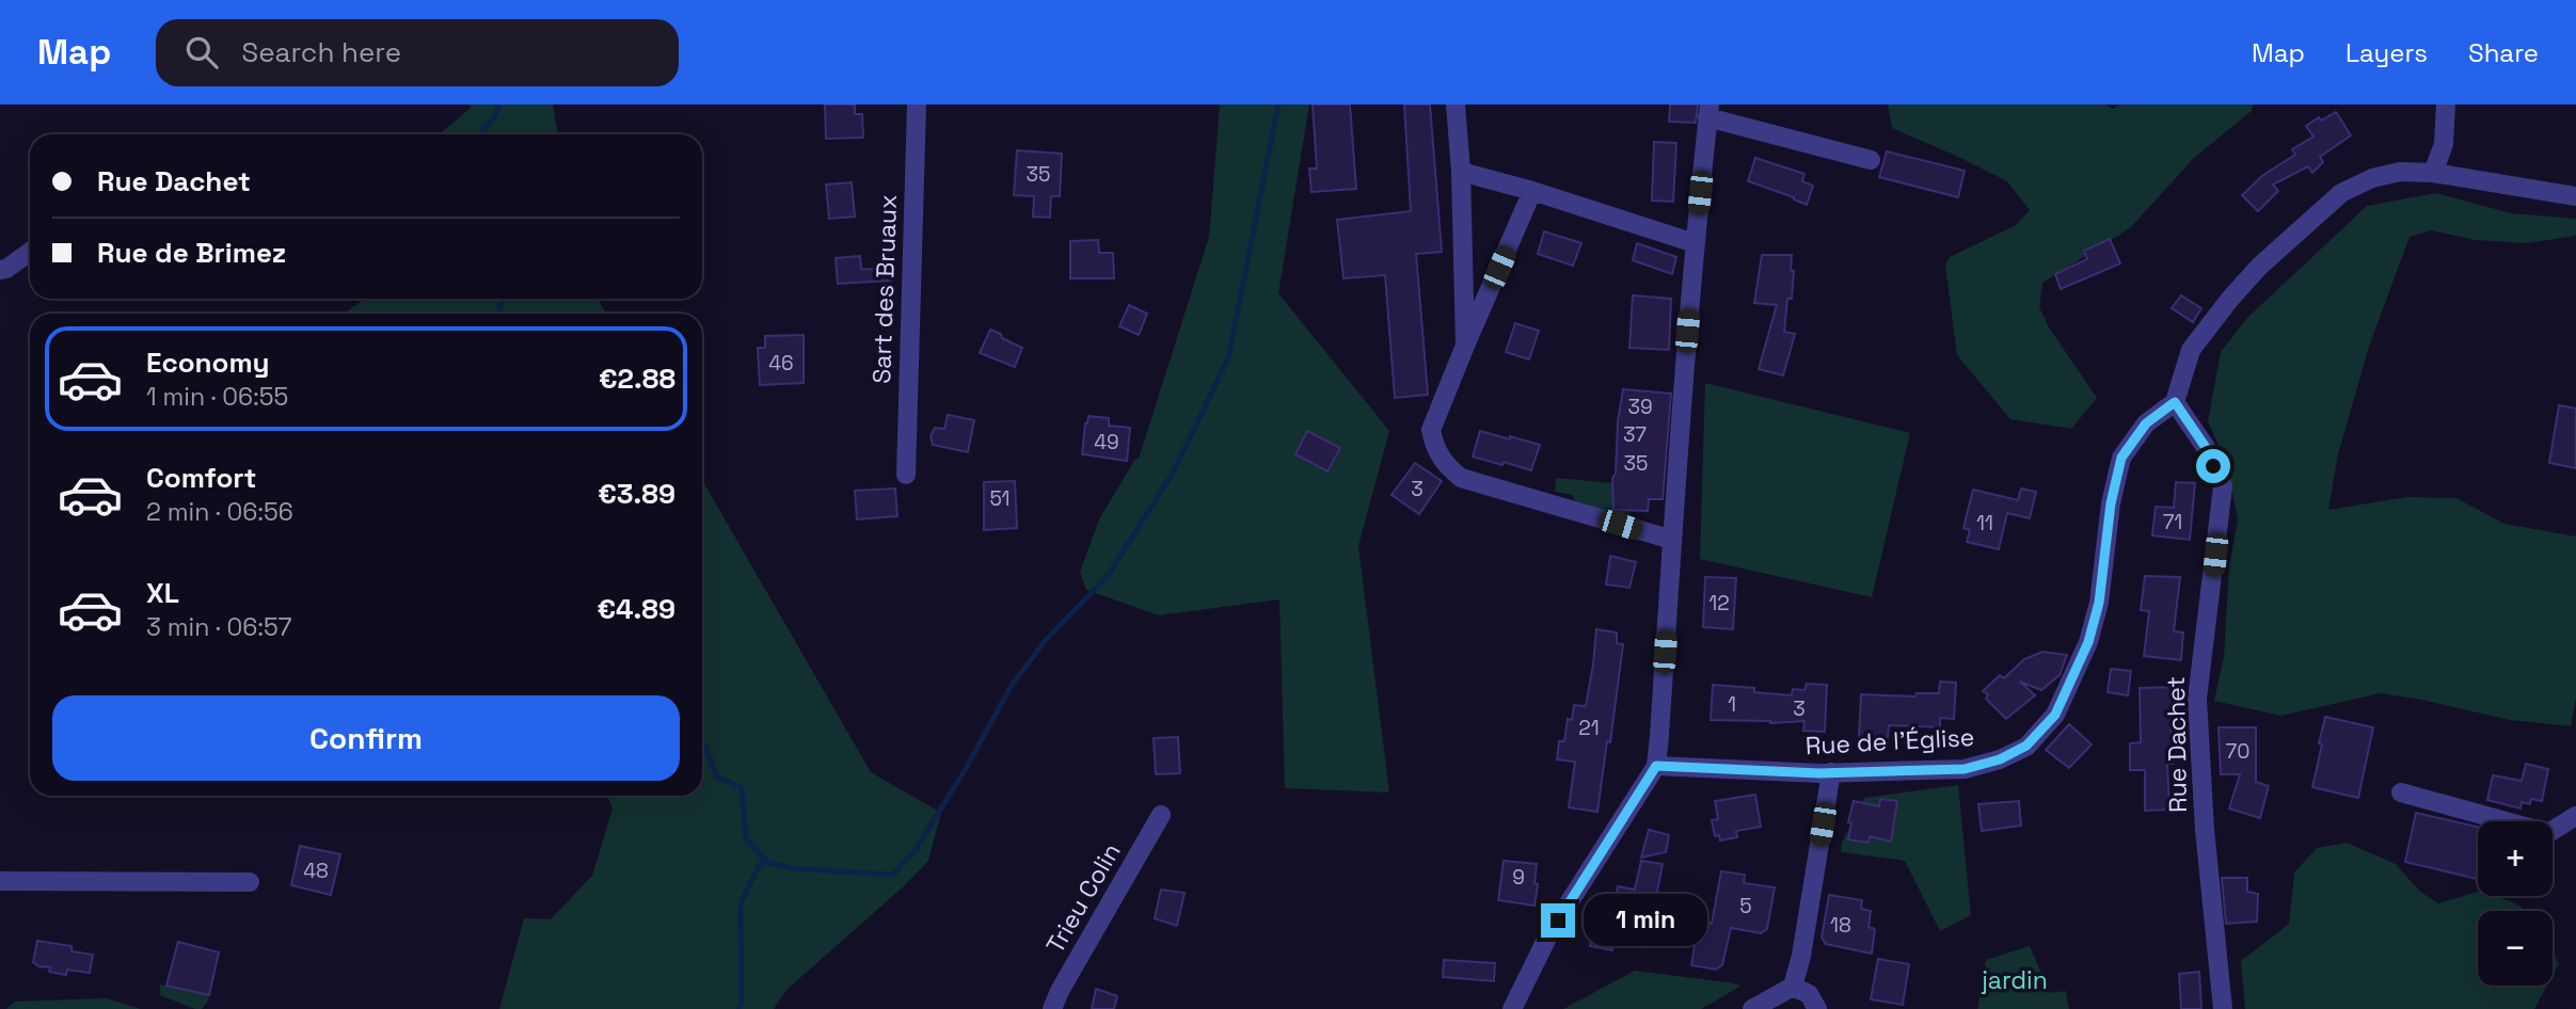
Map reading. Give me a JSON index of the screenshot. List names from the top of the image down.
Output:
{
  "streets": {
    "street": [
      "Sart des Bruaux",
      "Rue de l'Église",
      "Rue Dachet",
      "Trieu Colin"
    ]
  },
  "crossings": [
    ["Rue de l'Église", "Rue Dachet"]
  ],
  "parks": ["jardin"],
  "house_numbers": [
    "35",
    "46",
    "39",
    "37",
    "49",
    "35",
    "3",
    "51",
    "71",
    "11",
    "12",
    "1",
    "3",
    "21",
    "70",
    "48",
    "9",
    "5",
    "18"
  ],
  "page": {
    "header": "Map",
    "search": "Search here",
    "nav": ["Map", "Layers", "Share"],
    "banner": ["Rue Dachet", "Rue de Brimez"],
    "list": [
      {
        "name": "Economy",
        "note": "1 min · 06:55",
        "value": "€2.88"
      },
      {
        "name": "Comfort",
        "note": "2 min · 06:56",
        "value": "€3.89"
      },
      {
        "name": "XL",
        "note": "3 min · 06:57",
        "value": "€4.89"
      }
    ],
    "buttons": "Confirm",
    "map_buttons": ["+", "−"],
    "bubble": "1 min"
  }
}
